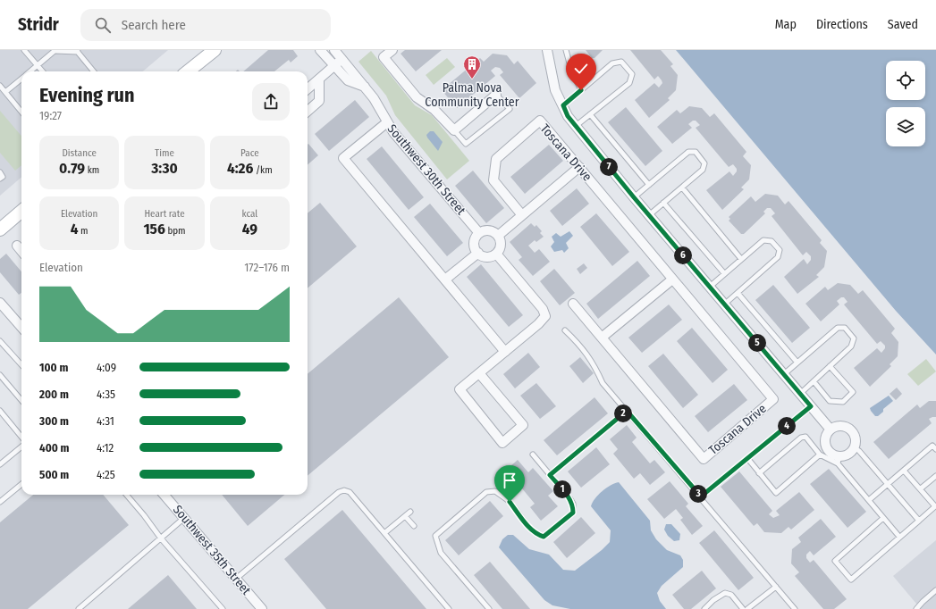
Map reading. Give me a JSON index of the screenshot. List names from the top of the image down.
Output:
{
  "streets": {
    "street": ["Toscana Drive", "Southwest 30th Street", "Southwest 35th Street"]
  },
  "places": {
    "building": ["Palma Nova Community Center"]
  },
  "page": {
    "header": "Stridr",
    "search": "Search here",
    "nav": ["Map", "Directions", "Saved"],
    "heading": ["Evening run", "19:27"],
    "stats": [
      ["Distance", "0.79 km"],
      ["Time", "3:30"],
      ["Pace", "4:26 /km"],
      ["Elevation", "4 m"],
      ["Heart rate", "156 bpm"],
      ["kcal", "49"]
    ],
    "pins": [
      "7",
      "6",
      "5",
      "2",
      "4",
      "1",
      "3"
    ],
    "chart": ["Elevation", "172–176 m"],
    "list": [
      {
        "name": "100 m",
        "note": "4:09"
      },
      {
        "name": "200 m",
        "note": "4:35"
      },
      {
        "name": "300 m",
        "note": "4:31"
      },
      {
        "name": "400 m",
        "note": "4:12"
      },
      {
        "name": "500 m",
        "note": "4:25"
      }
    ]
  }
}
